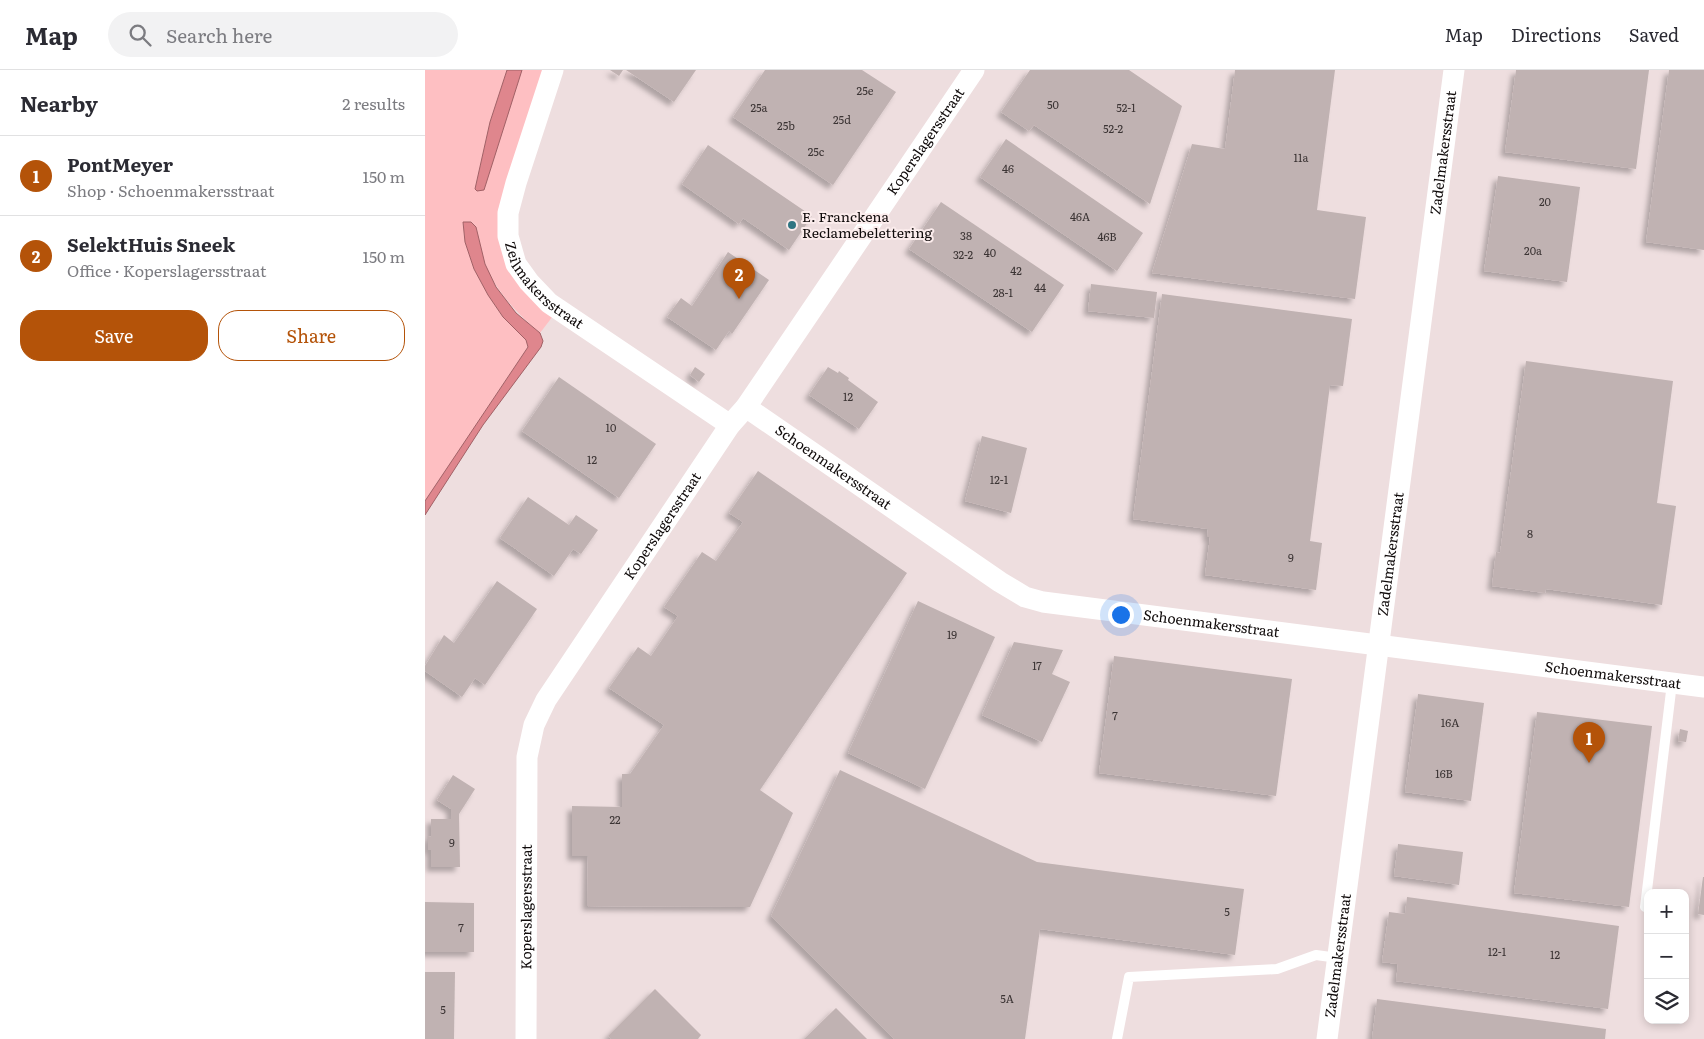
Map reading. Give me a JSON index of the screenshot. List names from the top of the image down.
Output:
{
  "streets": {
    "street": [
      "Koperslagersstraat",
      "Zadelmakersstraat",
      "Zeilmakersstraat",
      "Schoenmakersstraat"
    ]
  },
  "crossings": [
    ["Koperslagersstraat", "Zeilmakersstraat"],
    ["Koperslagersstraat", "Schoenmakersstraat"],
    ["Zadelmakersstraat", "Schoenmakersstraat"]
  ],
  "places": ["E. Franckena Reclamebelettering"],
  "house_numbers": [
    "25e",
    "50",
    "25a",
    "52-1",
    "25d",
    "25b",
    "52-2",
    "25c",
    "11a",
    "46",
    "20",
    "46A",
    "38",
    "46B",
    "20a",
    "40",
    "32-2",
    "42",
    "44",
    "28-1",
    "12",
    "10",
    "12",
    "12-1",
    "8",
    "9",
    "19",
    "17",
    "7",
    "16A",
    "16B",
    "22",
    "9",
    "5",
    "7",
    "12-1",
    "12",
    "5A",
    "5"
  ],
  "page": {
    "header": "Map",
    "search": "Search here",
    "nav": ["Map", "Directions", "Saved"],
    "heading": ["Nearby", "2 results"],
    "list": [
      {
        "mark": "1",
        "name": "PontMeyer",
        "note": "Shop · Schoenmakersstraat",
        "value": "150 m"
      },
      {
        "mark": "2",
        "name": "SelektHuis Sneek",
        "note": "Office · Koperslagersstraat",
        "value": "150 m"
      }
    ],
    "pins": ["2", "1"],
    "buttons": ["Save", "Share"],
    "map_buttons": ["+", "−"]
  }
}
